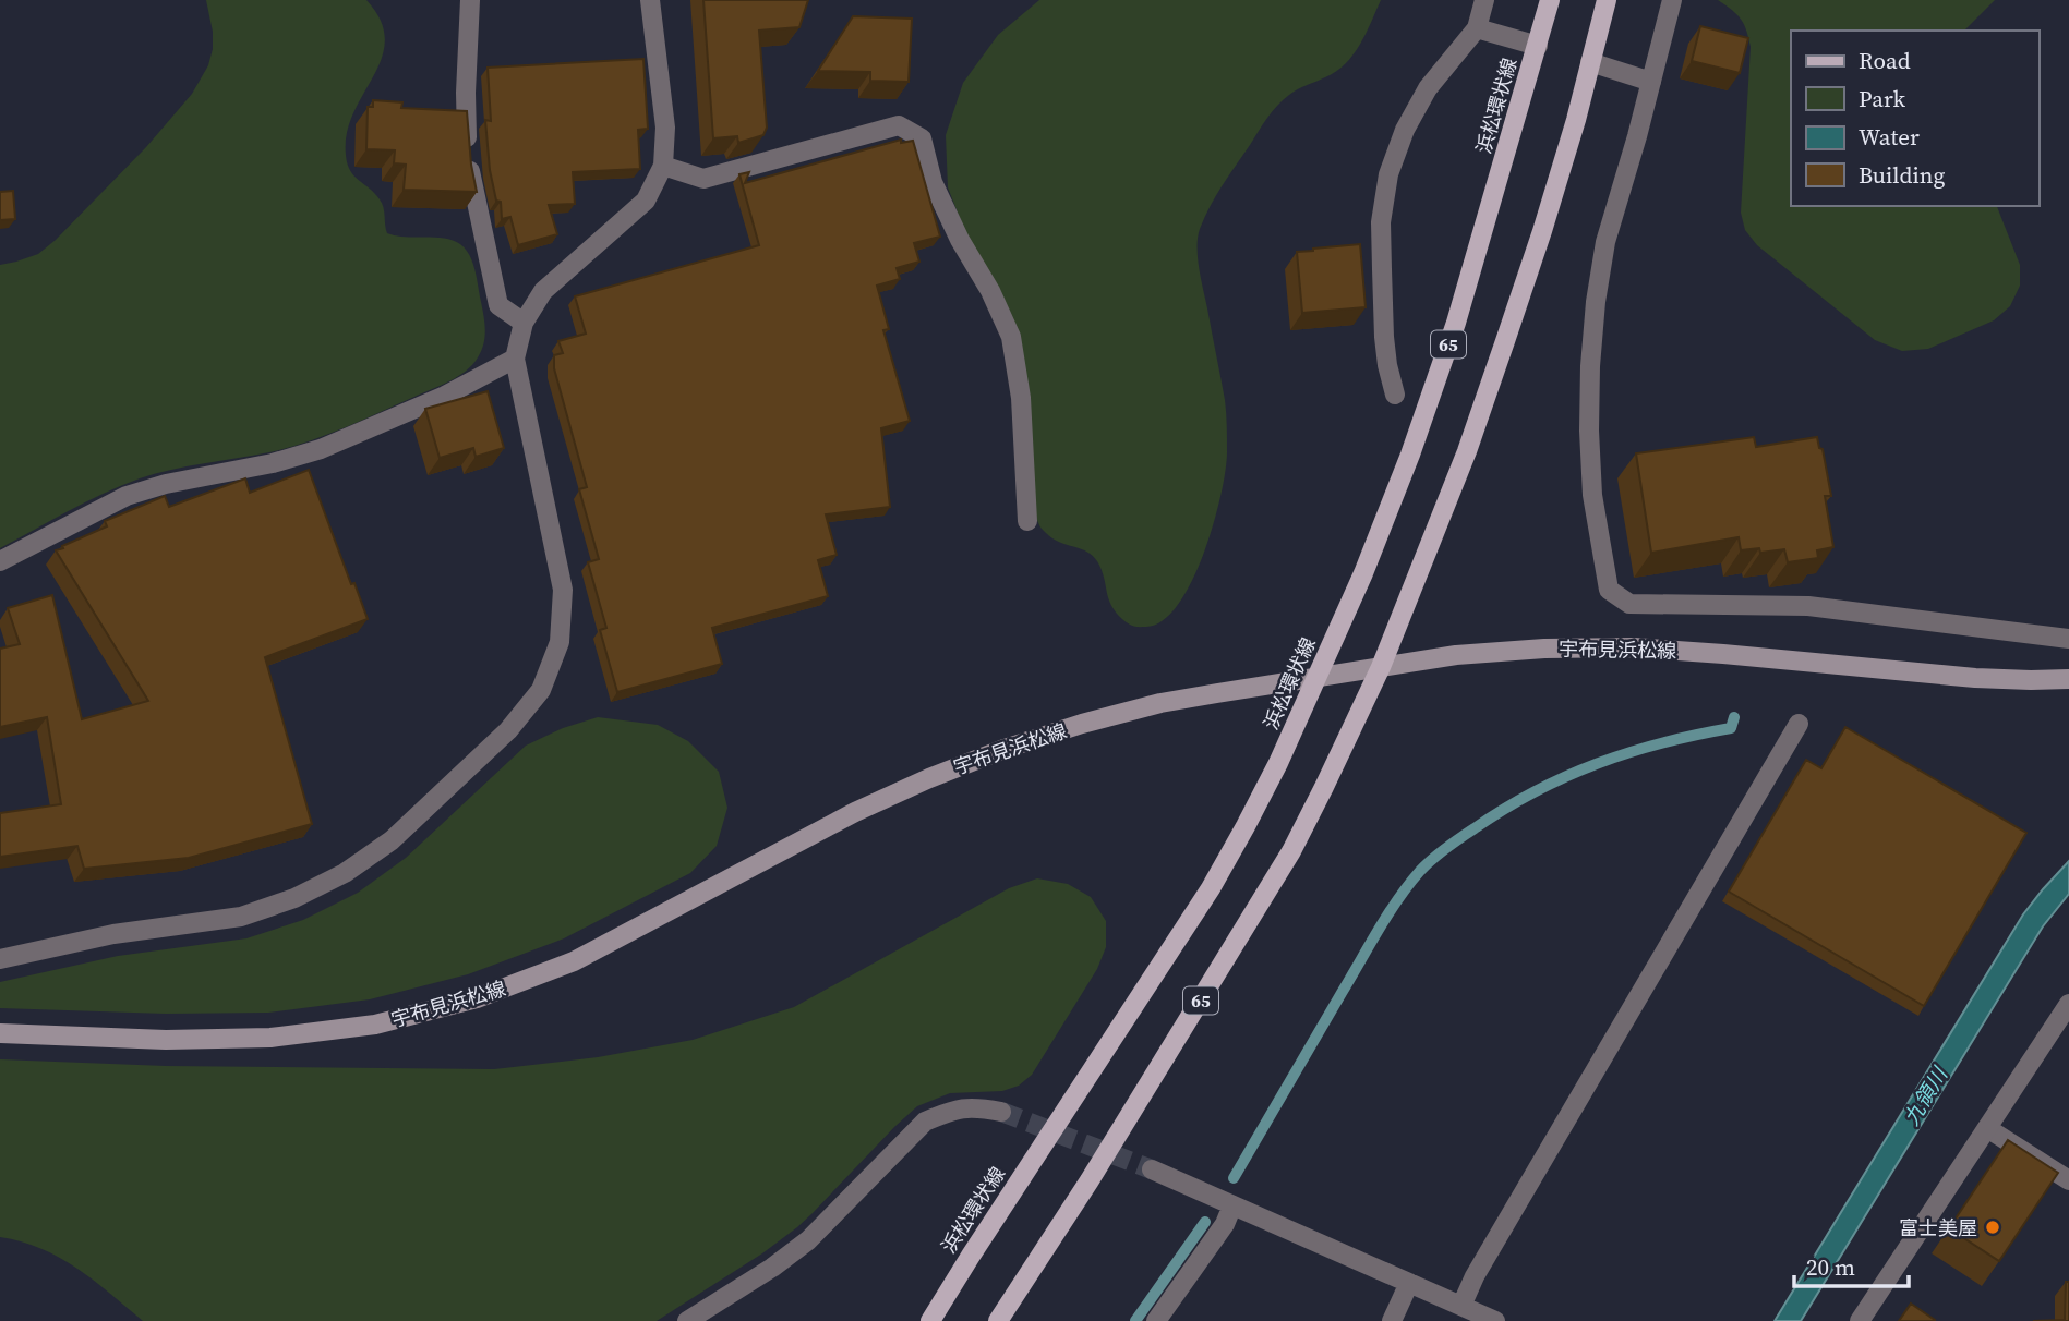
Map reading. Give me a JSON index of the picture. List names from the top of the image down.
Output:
{
  "streets": {
    "main road": ["浜松環状線", "65", "宇布見浜松線"]
  },
  "crossings": [
    ["浜松環状線", "宇布見浜松線"],
    ["65", "宇布見浜松線"]
  ],
  "water": ["九領川"],
  "places": ["富士美屋"],
  "legend": [
    "Road",
    "Park",
    "Water",
    "Building"
  ],
  "scale_bar": "20 m"
}
